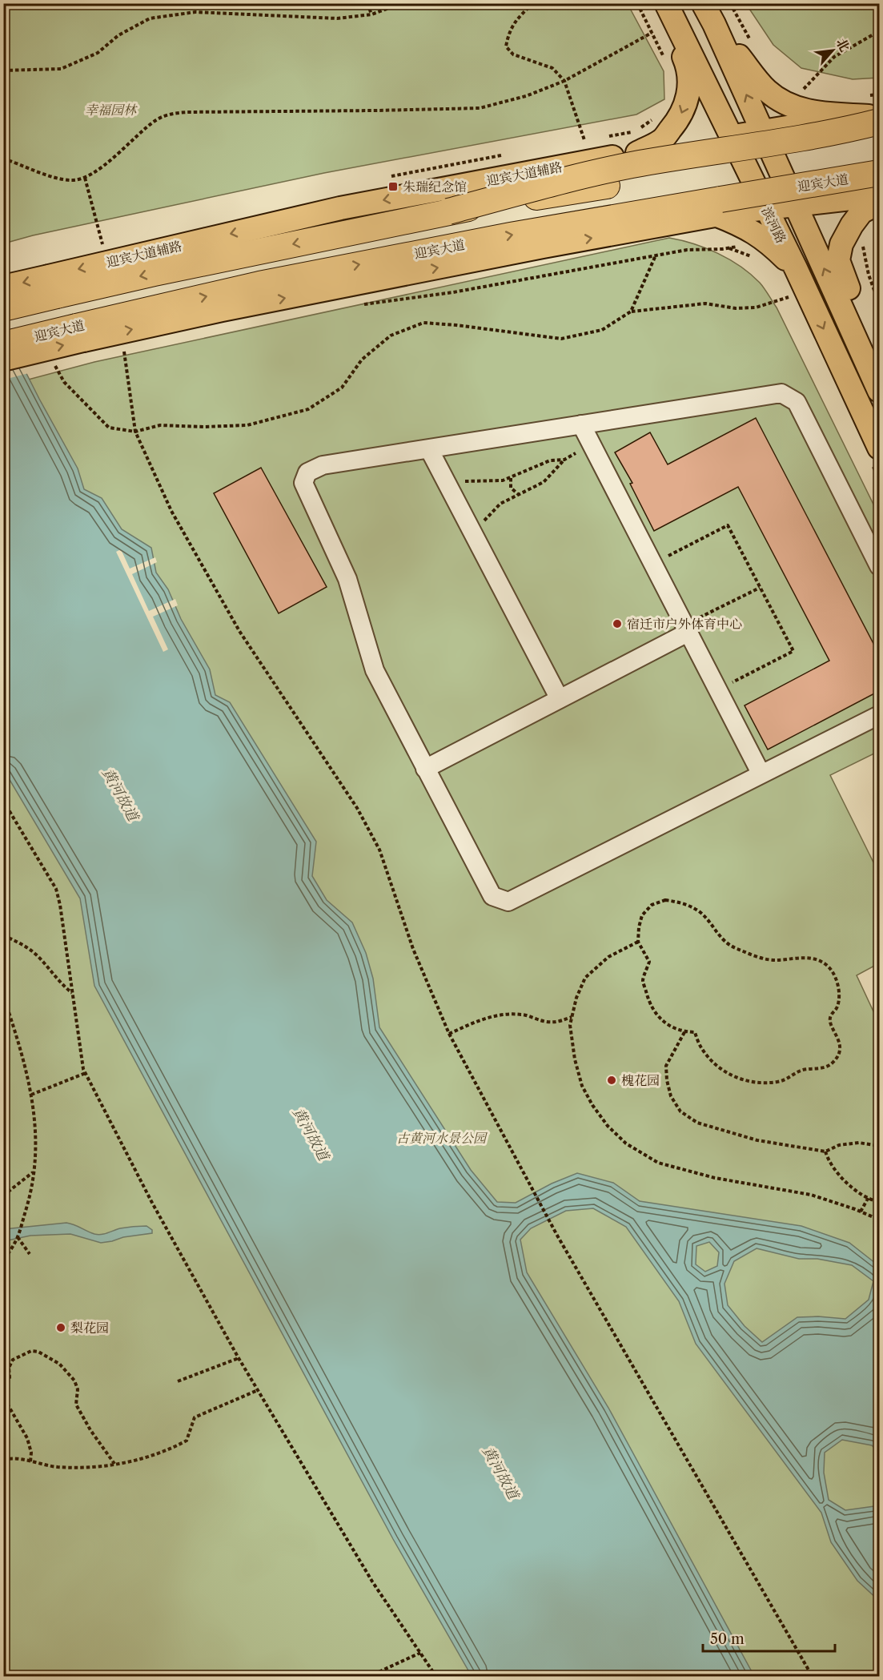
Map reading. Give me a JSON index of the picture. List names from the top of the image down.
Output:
{
  "streets": {
    "highway": ["迎宾大道"],
    "main road": ["迎宾大道辅路", "滨河路"]
  },
  "crossings": [
    ["迎宾大道辅路", "滨河路"]
  ],
  "water": ["黄河故道"],
  "parks": ["幸福园林", "古黄河水景公园"],
  "places": {
    "transit": ["朱瑞纪念馆"],
    "other": ["宿迁市户外体育中心", "槐花园", "梨花园"]
  },
  "scale_bar": "50 m",
  "north": "top right"
}
